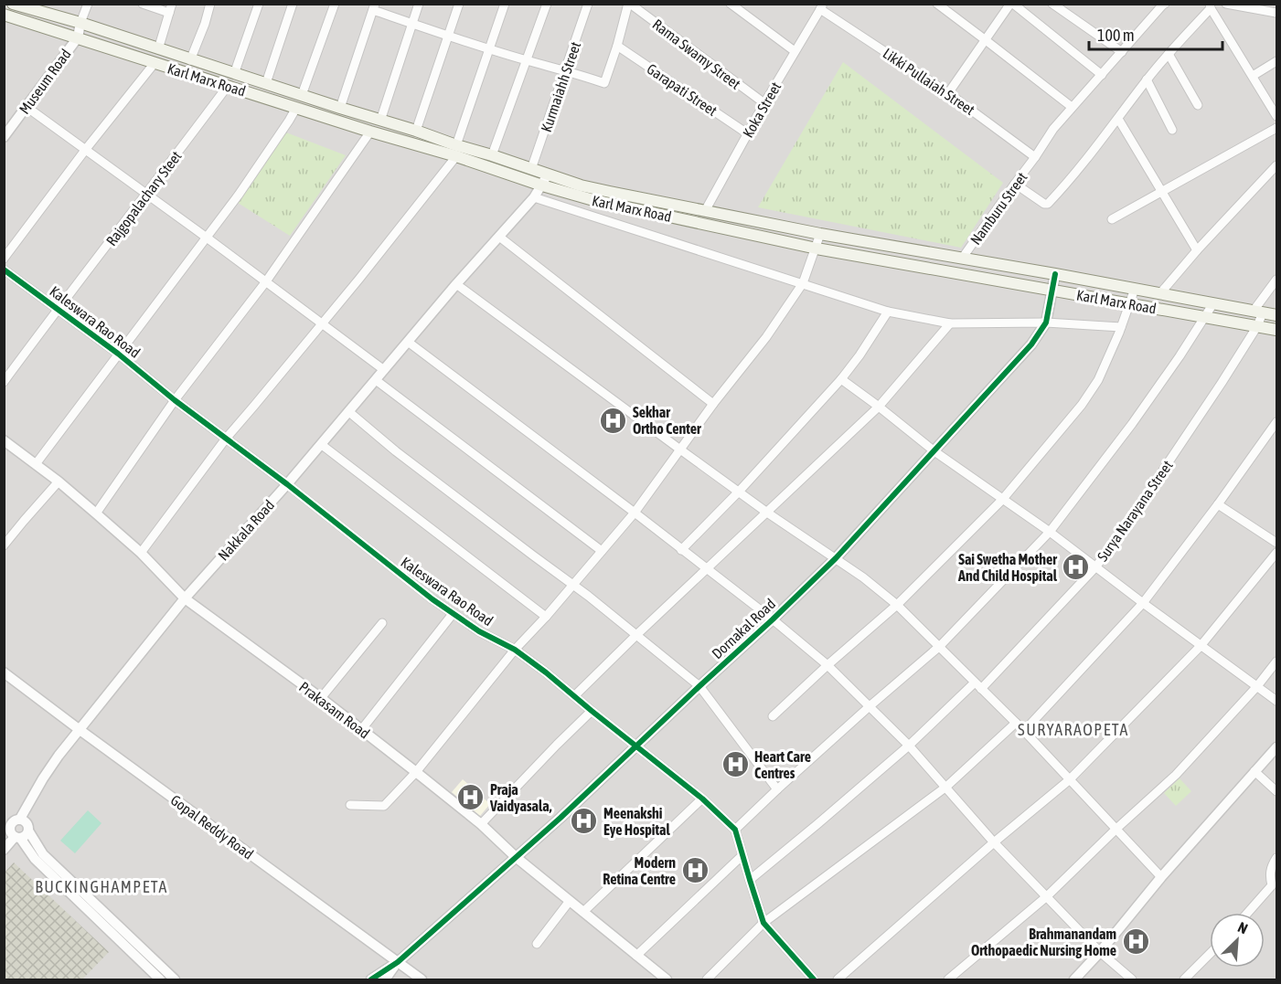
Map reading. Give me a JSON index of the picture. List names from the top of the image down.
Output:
{
  "streets": {
    "main road": ["Karl Marx Road"],
    "street": [
      "Rama Swamy Street",
      "Museum Road",
      "Likki Pullaiah Street",
      "Kurmaiahh Street",
      "Garapati Street",
      "Koka Street",
      "Rajgopalachary Steet",
      "Namburu Street",
      "Kaleswara Rao Road",
      "Surya Narayana Street",
      "Nakkala Road",
      "Dornakal Road",
      "Prakasam Road",
      "Gopal Reddy Road"
    ]
  },
  "crossings": [
    ["Rama Swamy Street", "Koka Street"],
    ["Karl Marx Road", "Museum Road"],
    ["Karl Marx Road", "Kurmaiahh Street"],
    ["Karl Marx Road", "Koka Street"],
    ["Karl Marx Road", "Rajgopalachary Steet"],
    ["Karl Marx Road", "Namburu Street"],
    ["Karl Marx Road", "Surya Narayana Street"],
    ["Karl Marx Road", "Nakkala Road"],
    ["Karl Marx Road", "Dornakal Road"],
    ["Likki Pullaiah Street", "Koka Street"],
    ["Likki Pullaiah Street", "Namburu Street"],
    ["Garapati Street", "Koka Street"],
    ["Rajgopalachary Steet", "Kaleswara Rao Road"],
    ["Kaleswara Rao Road", "Surya Narayana Street"],
    ["Kaleswara Rao Road", "Nakkala Road"],
    ["Kaleswara Rao Road", "Dornakal Road"],
    ["Nakkala Road", "Prakasam Road"],
    ["Nakkala Road", "Gopal Reddy Road"],
    ["Dornakal Road", "Prakasam Road"],
    ["Dornakal Road", "Gopal Reddy Road"]
  ],
  "districts": ["SURYARAOPETA", "BUCKINGHAMPETA"],
  "places": {
    "hospital": [
      "Sekhar Ortho Center",
      "Sai Swetha Mother And Child Hospital",
      "Heart Care Centres",
      "Praja Vaidyasala,",
      "Meenakshi Eye Hospital",
      "Modern Retina Centre",
      "Brahmanandam Orthopaedic Nursing Home"
    ]
  },
  "scale_bar": "100 m",
  "north": "top right"
}
